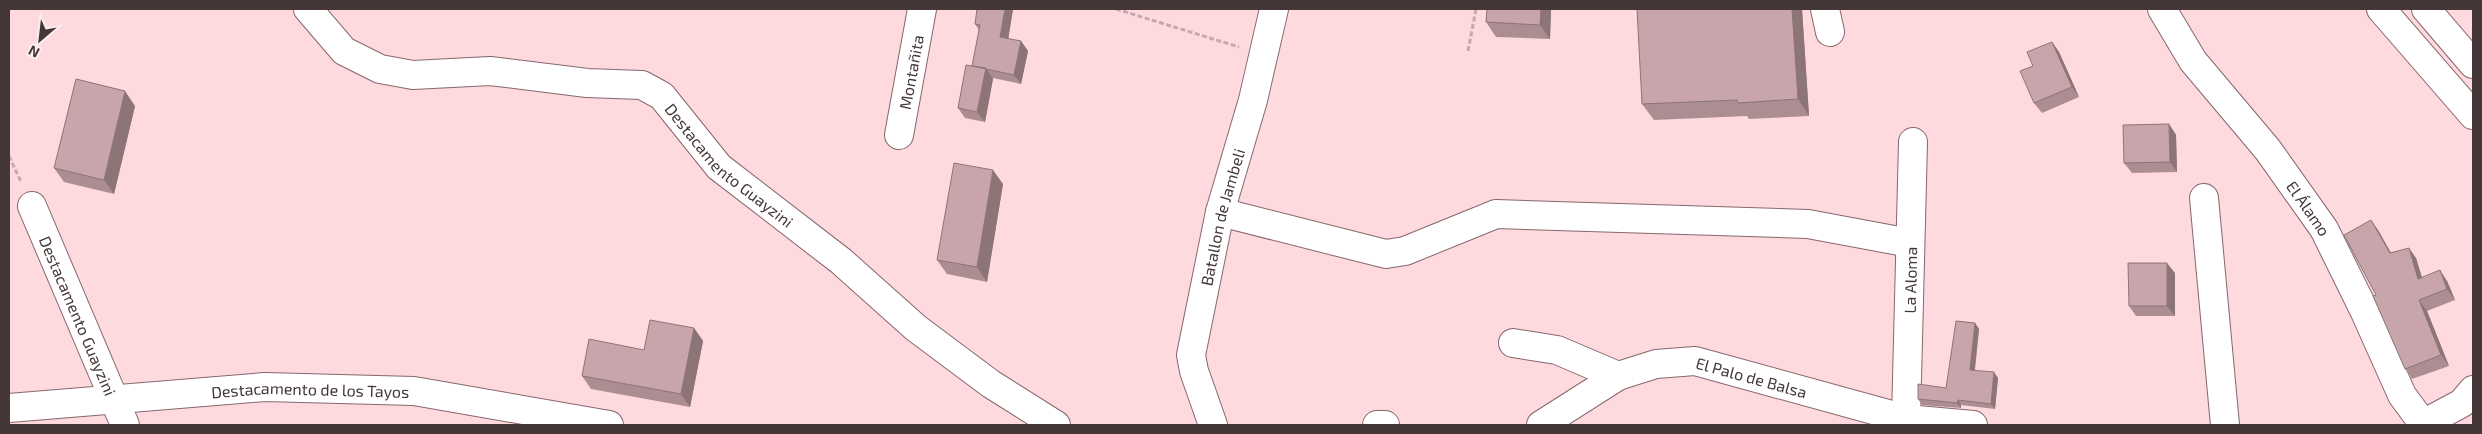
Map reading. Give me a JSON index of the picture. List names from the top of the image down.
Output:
{
  "streets": {
    "street": [
      "Montañita",
      "Destacamento Guayzini",
      "El Álamo",
      "Batallon de Jambeli",
      "La Aloma",
      "El Palo de Balsa",
      "Destacamento de los Tayos"
    ]
  },
  "crossings": [
    ["Destacamento Guayzini", "Destacamento de los Tayos"],
    ["La Aloma", "El Palo de Balsa"]
  ],
  "north": "bottom left"
}
